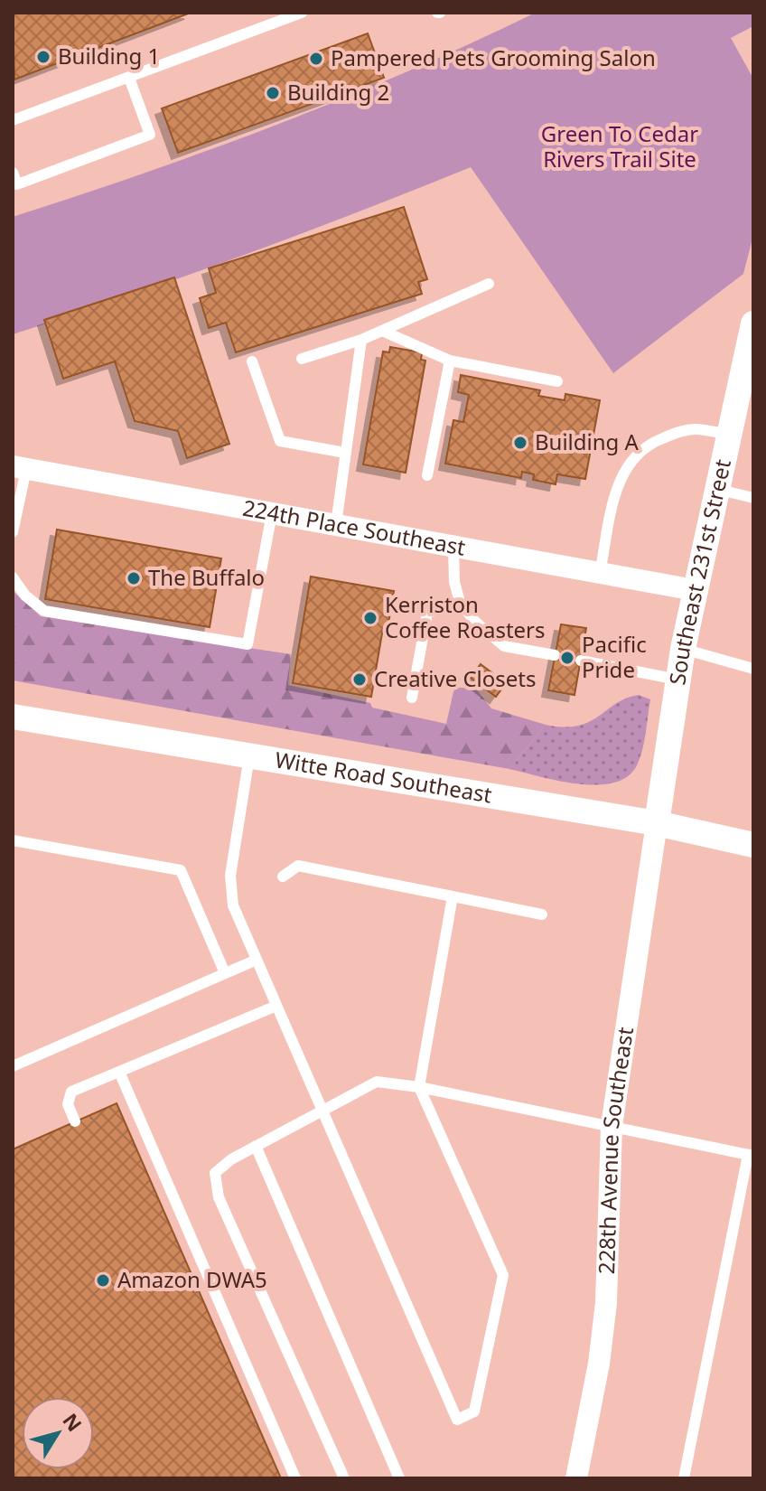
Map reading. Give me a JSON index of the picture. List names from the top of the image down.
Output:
{
  "streets": {
    "street": [
      "224th Place Southeast",
      "Southeast 231st Street",
      "Witte Road Southeast",
      "228th Avenue Southeast"
    ]
  },
  "crossings": [
    ["224th Place Southeast", "Southeast 231st Street"],
    ["Southeast 231st Street", "Witte Road Southeast"],
    ["Southeast 231st Street", "228th Avenue Southeast"],
    ["Witte Road Southeast", "228th Avenue Southeast"]
  ],
  "parks": ["Green To Cedar Rivers Trail Site"],
  "places": [
    "Building 1",
    "Pampered Pets Grooming Salon",
    "Building 2",
    "Building A",
    "The Buffalo",
    "Kerriston Coffee Roasters",
    "Pacific Pride",
    "Creative Closets",
    "Amazon DWA5"
  ],
  "north": "top right"
}
